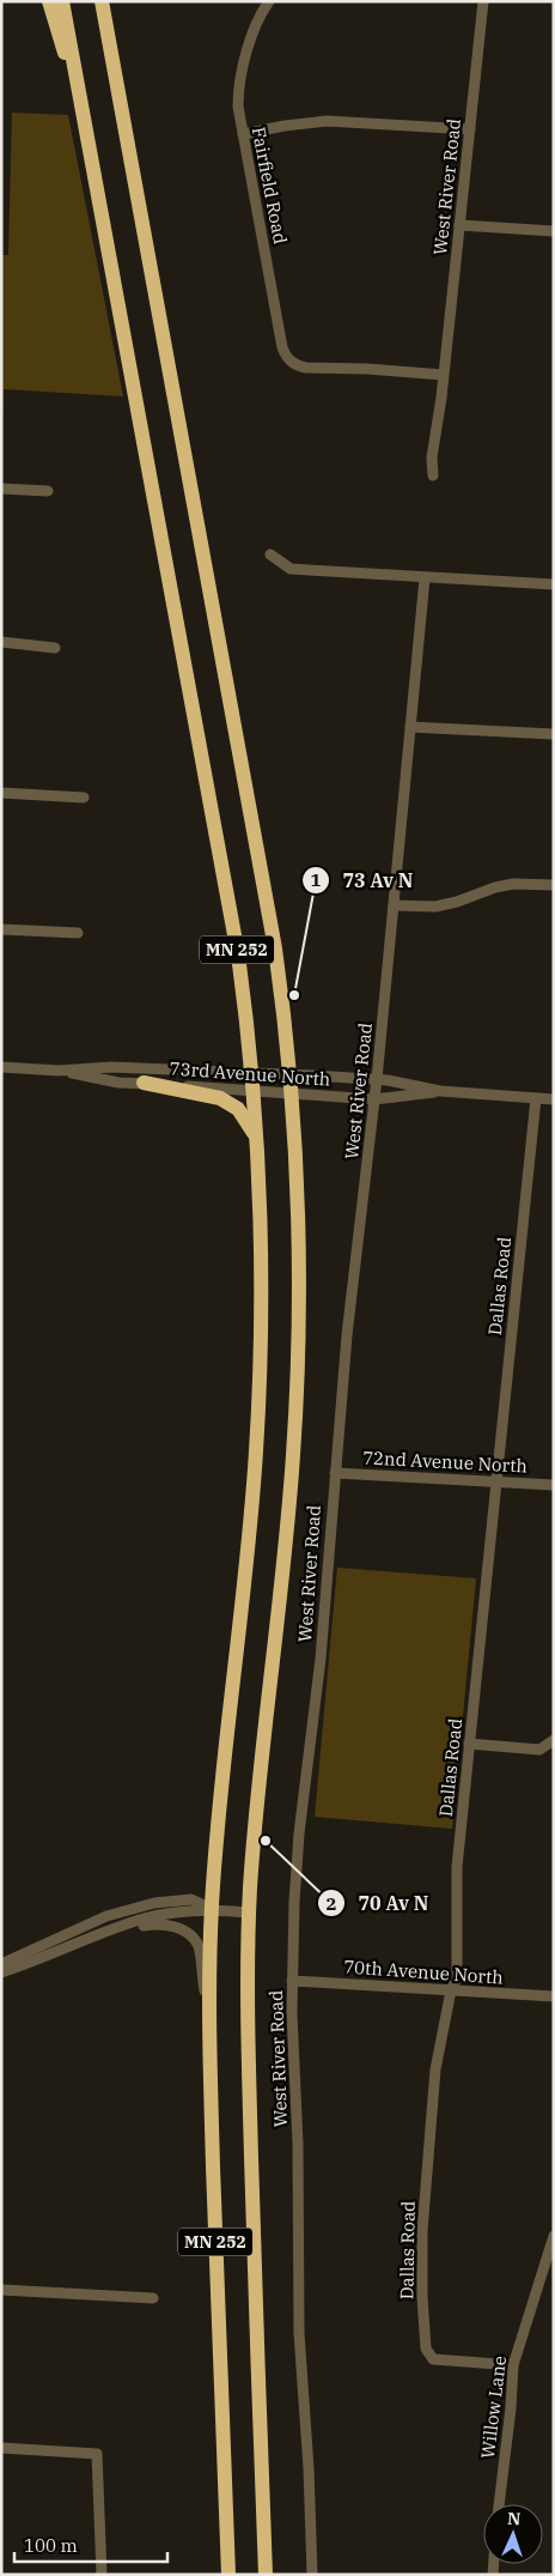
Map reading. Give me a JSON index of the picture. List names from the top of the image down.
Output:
{
  "streets": {
    "highway": ["MN 252"],
    "street": [
      "Fairfield Road",
      "West River Road",
      "73rd Avenue North",
      "Dallas Road",
      "72nd Avenue North",
      "70th Avenue North",
      "Willow Lane"
    ]
  },
  "crossings": [
    ["Fairfield Road", "West River Road"],
    ["West River Road", "73rd Avenue North"],
    ["West River Road", "72nd Avenue North"],
    ["West River Road", "70th Avenue North"],
    ["MN 252", "73rd Avenue North"],
    ["73rd Avenue North", "Dallas Road"],
    ["Dallas Road", "72nd Avenue North"],
    ["Dallas Road", "70th Avenue North"],
    ["Dallas Road", "Willow Lane"]
  ],
  "places": ["73 Av N", "70 Av N"],
  "scale_bar": "100 m",
  "north": "top"
}
